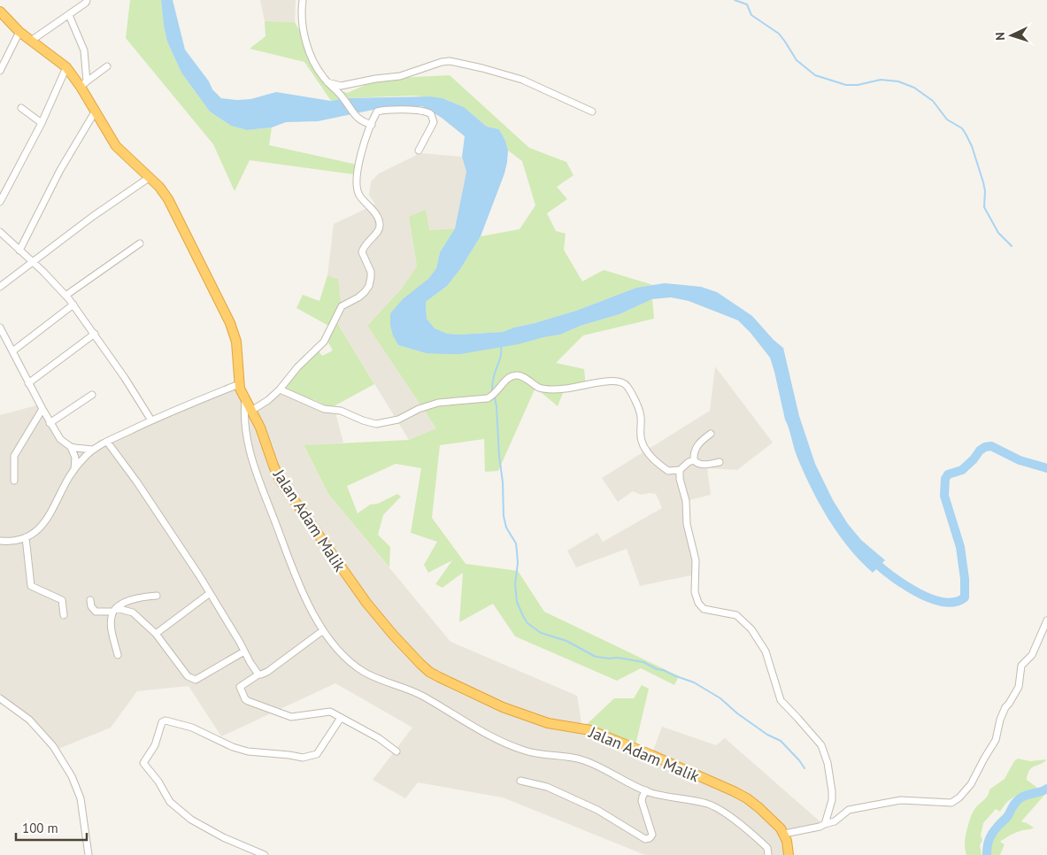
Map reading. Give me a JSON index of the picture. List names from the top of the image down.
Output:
{
  "streets": {
    "highway": ["Jalan Adam Malik"]
  },
  "scale_bar": "100 m",
  "north": "left"
}
